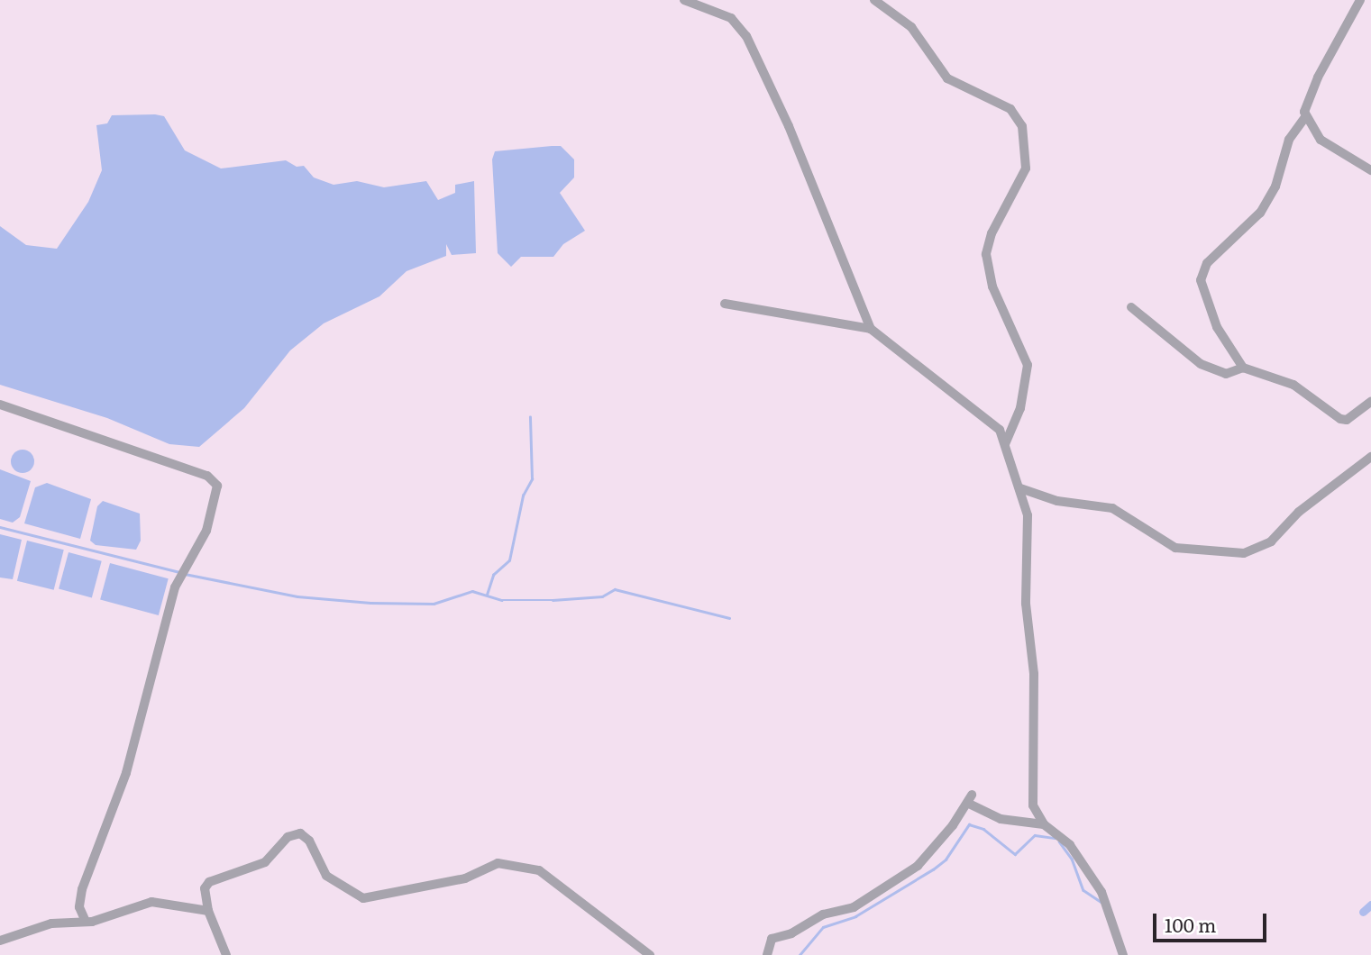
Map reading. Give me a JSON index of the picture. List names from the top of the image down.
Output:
{
  "scale_bar": "100 m"
}
